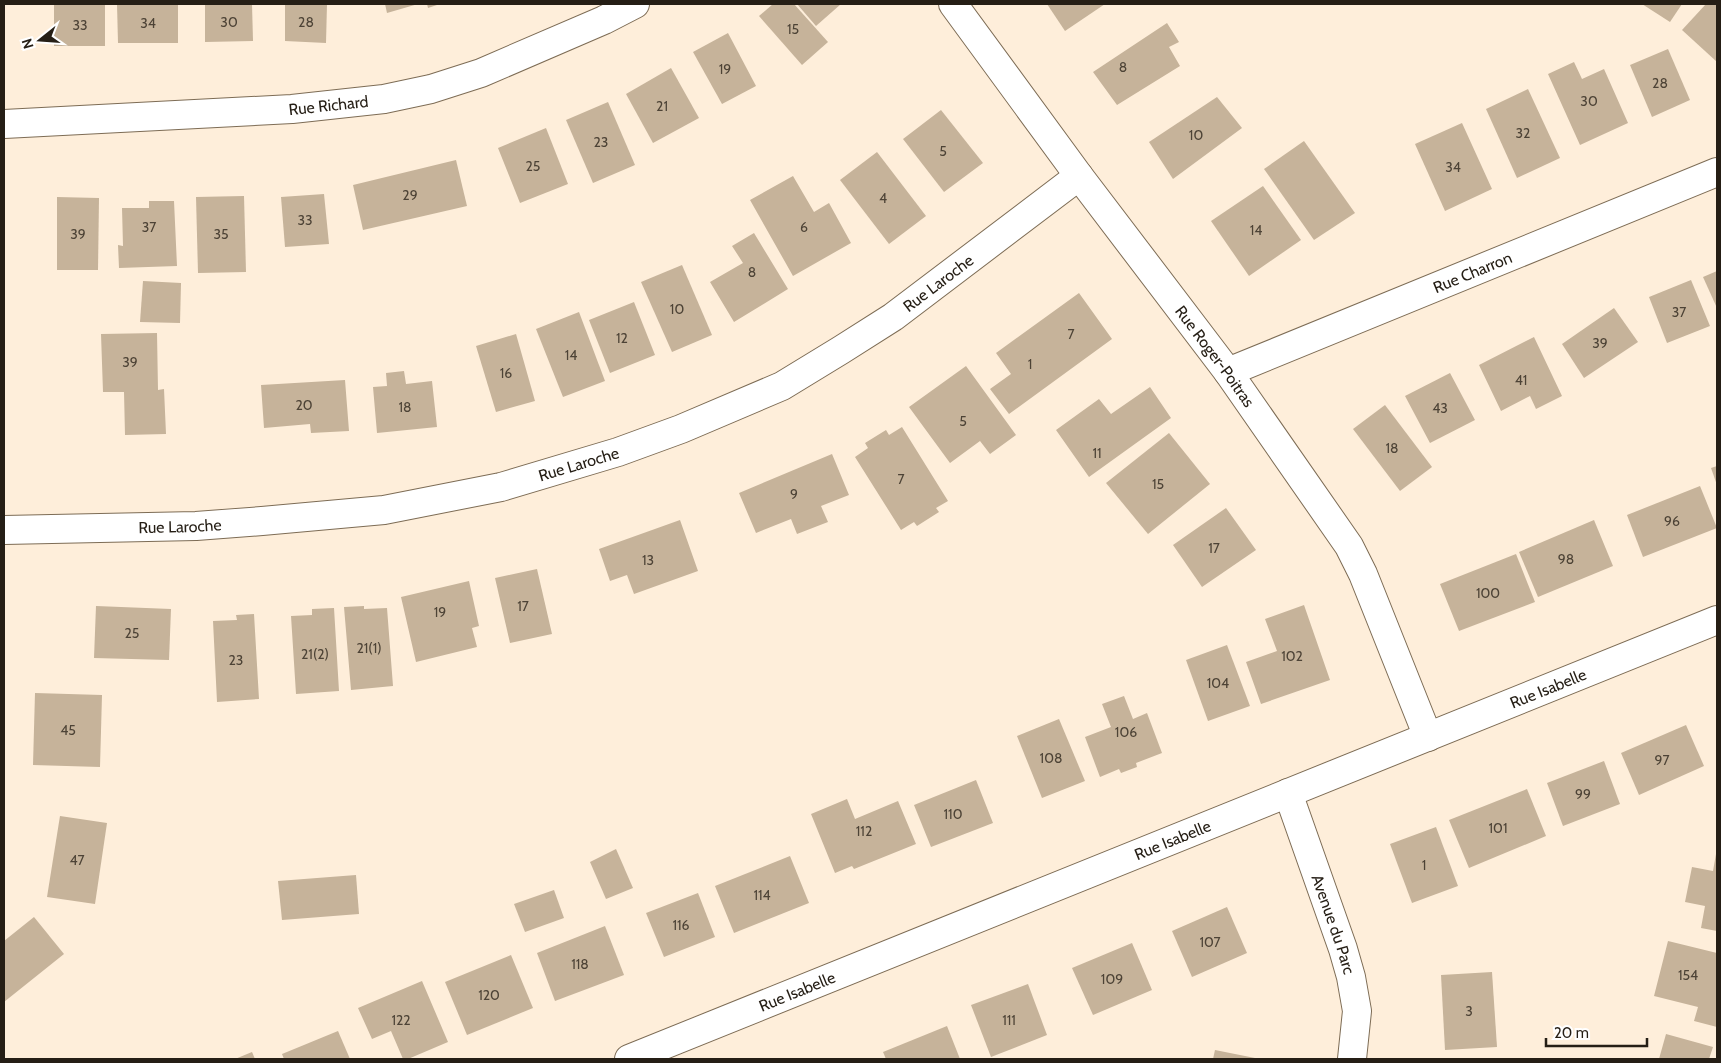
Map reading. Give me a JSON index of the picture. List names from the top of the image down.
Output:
{
  "streets": {
    "street": [
      "Rue Richard",
      "Rue Charron",
      "Rue Laroche",
      "Rue Roger-Poitras",
      "Rue Isabelle",
      "Avenue du Parc"
    ]
  },
  "crossings": [
    ["Rue Charron", "Rue Roger-Poitras"],
    ["Rue Laroche", "Rue Roger-Poitras"],
    ["Rue Roger-Poitras", "Rue Isabelle"],
    ["Rue Isabelle", "Avenue du Parc"]
  ],
  "house_numbers": [
    "30",
    "28",
    "34",
    "33",
    "15",
    "8",
    "19",
    "28",
    "30",
    "21",
    "32",
    "10",
    "23",
    "5",
    "25",
    "34",
    "29",
    "4",
    "33",
    "37",
    "6",
    "14",
    "39",
    "35",
    "8",
    "10",
    "37",
    "7",
    "12",
    "39",
    "14",
    "39",
    "1",
    "16",
    "41",
    "20",
    "18",
    "43",
    "5",
    "18",
    "11",
    "7",
    "15",
    "9",
    "96",
    "17",
    "98",
    "13",
    "100",
    "17",
    "19",
    "25",
    "21(1)",
    "21(2)",
    "102",
    "23",
    "104",
    "45",
    "106",
    "108",
    "97",
    "99",
    "110",
    "101",
    "112",
    "47",
    "1",
    "114",
    "116",
    "107",
    "118",
    "154",
    "109",
    "120",
    "3",
    "122",
    "111"
  ],
  "scale_bar": "20 m",
  "north": "left"
}
